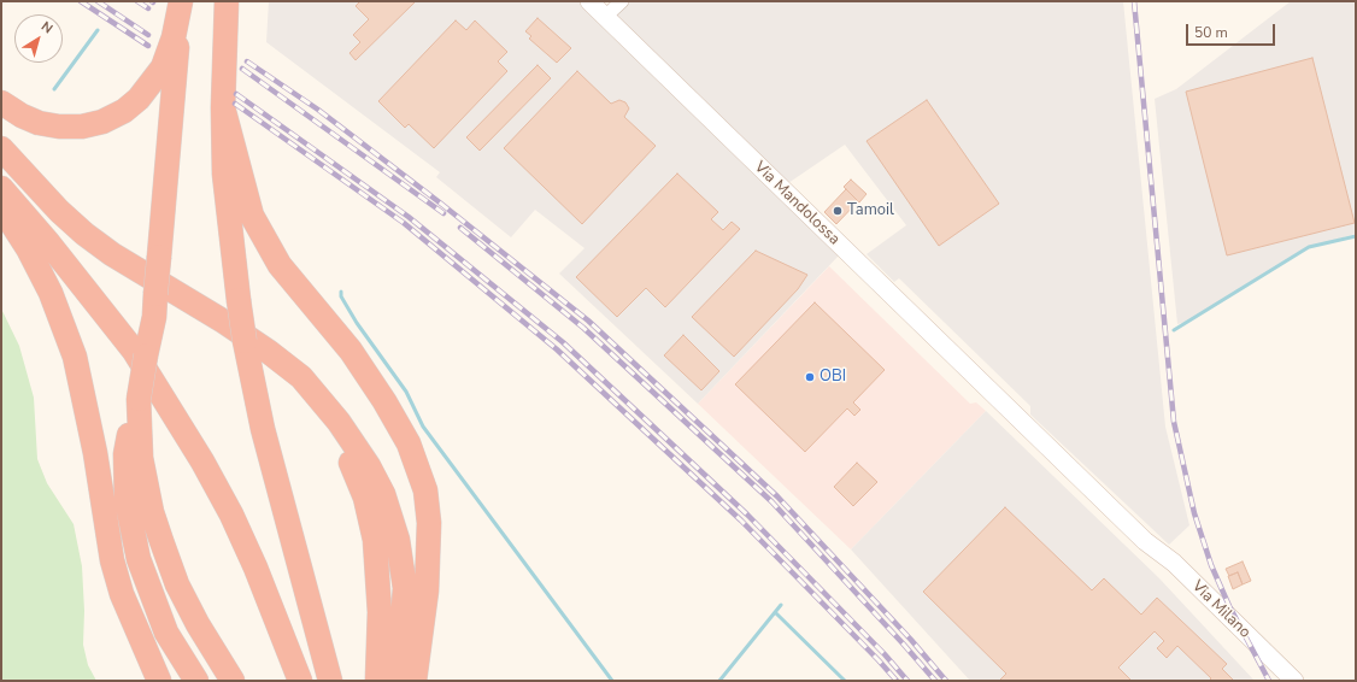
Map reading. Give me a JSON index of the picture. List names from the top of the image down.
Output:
{
  "streets": {
    "main road": ["Via Mandolossa", "Via Milano"]
  },
  "crossings": [
    ["Via Mandolossa", "Via Milano"]
  ],
  "places": ["Tamoil", "OBI"],
  "scale_bar": "50 m",
  "north": "top right"
}
